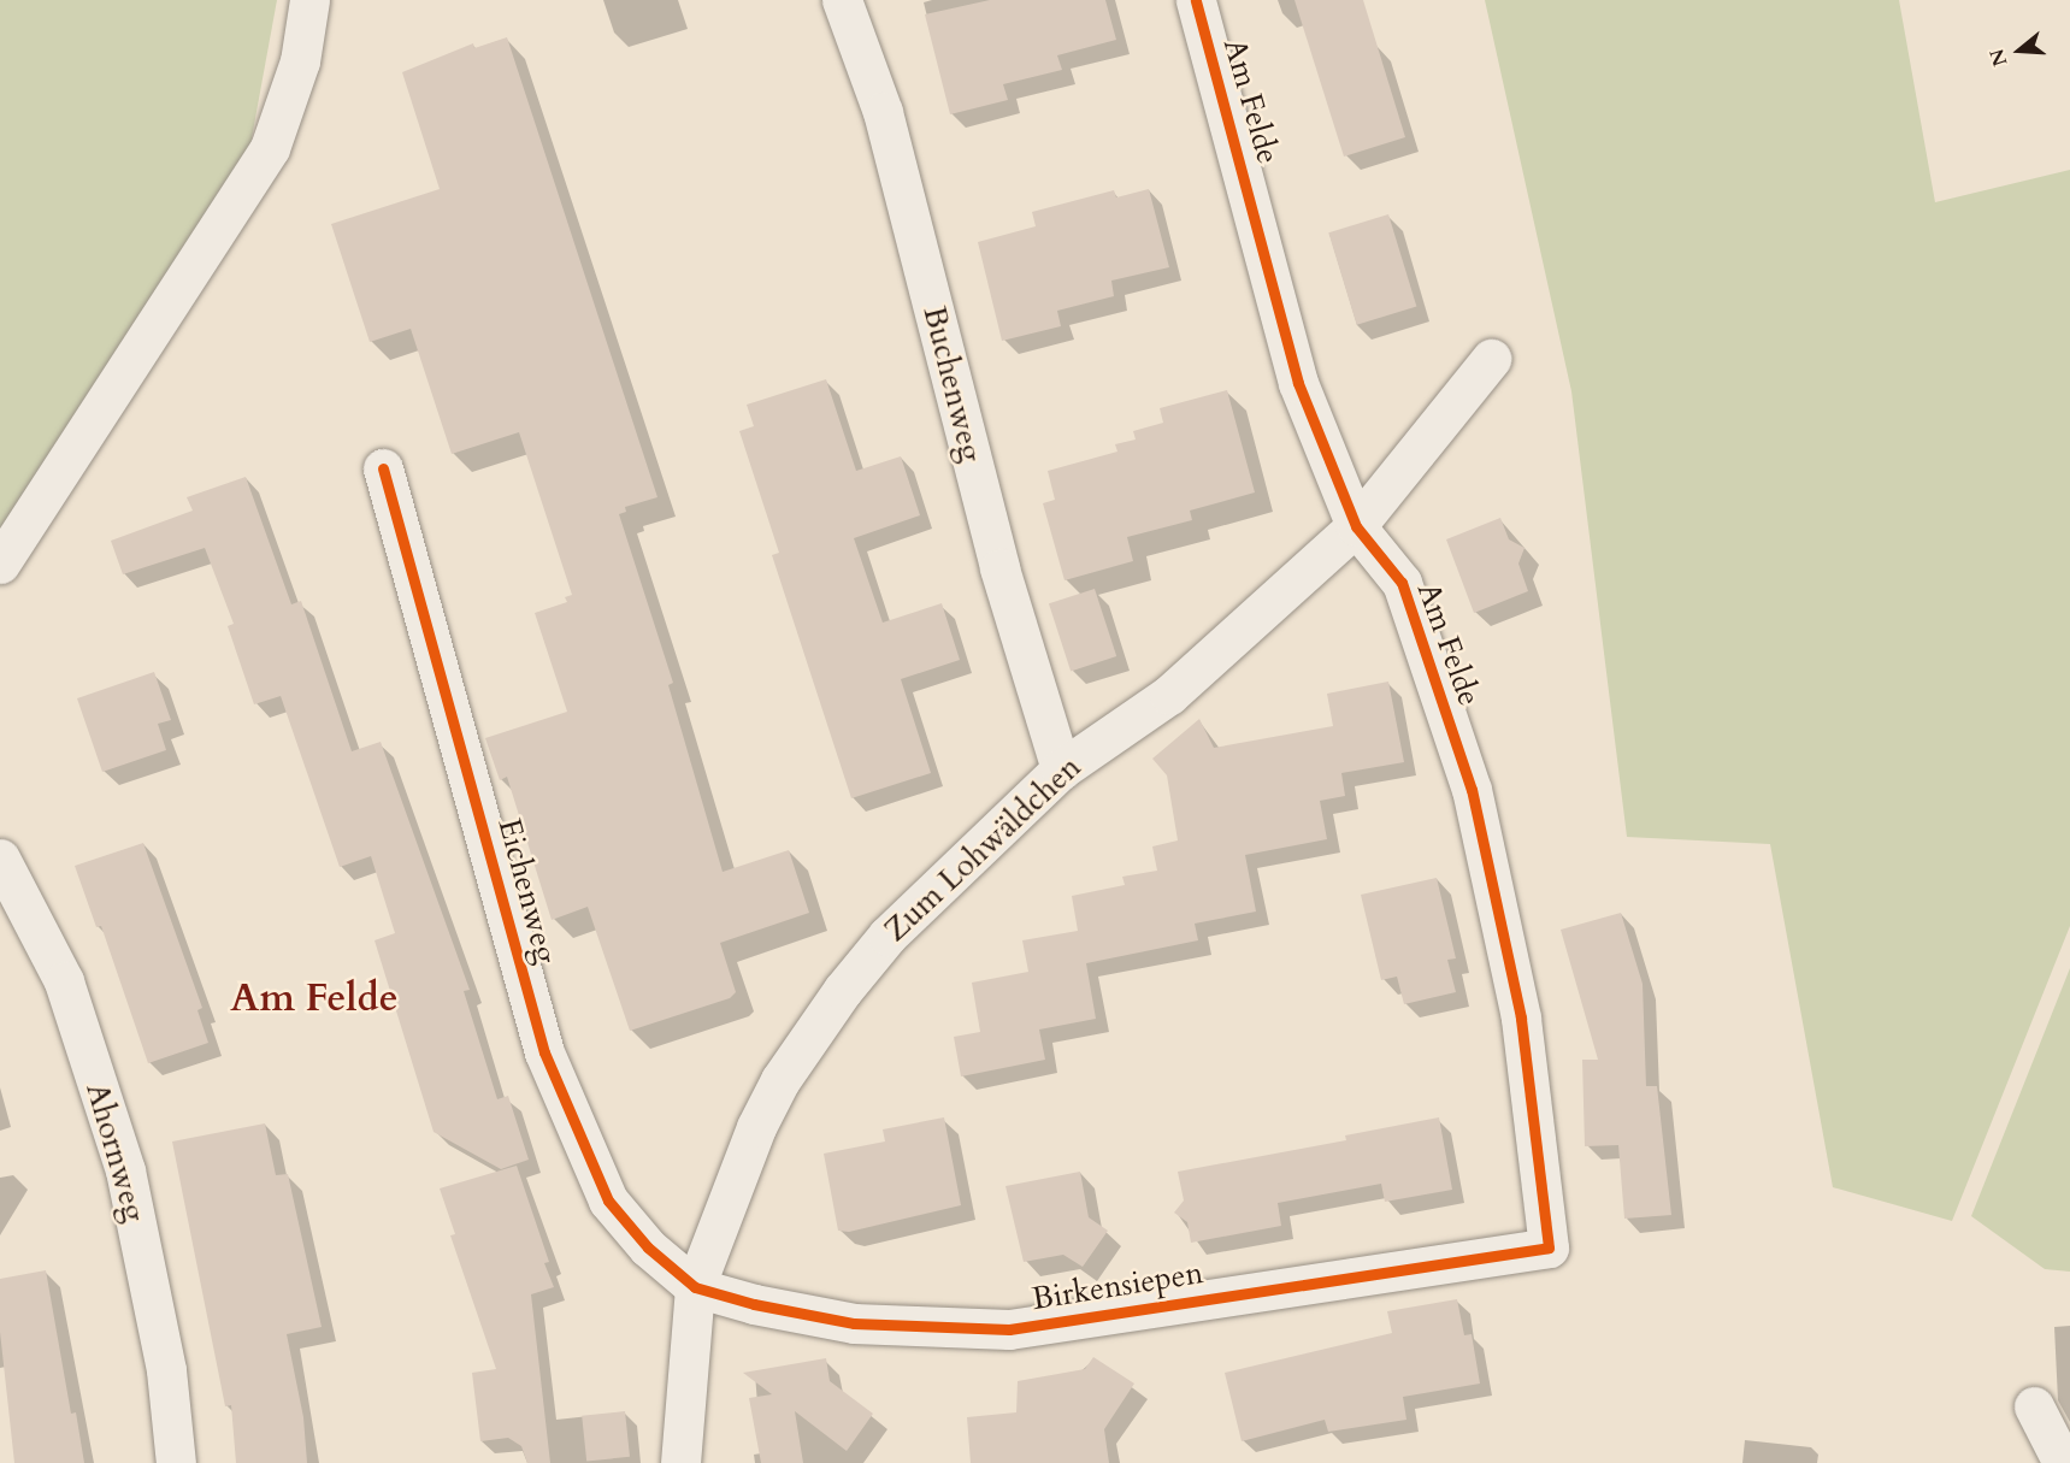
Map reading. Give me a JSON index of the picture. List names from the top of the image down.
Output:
{
  "streets": {
    "street": [
      "Am Felde",
      "Buchenweg",
      "Zum Lohwäldchen",
      "Eichenweg",
      "Ahornweg",
      "Birkensiepen"
    ]
  },
  "crossings": [
    ["Am Felde", "Zum Lohwäldchen"],
    ["Am Felde", "Birkensiepen"],
    ["Buchenweg", "Zum Lohwäldchen"],
    ["Zum Lohwäldchen", "Eichenweg"],
    ["Zum Lohwäldchen", "Birkensiepen"],
    ["Eichenweg", "Birkensiepen"]
  ],
  "districts": ["Am Felde"],
  "north": "left"
}
